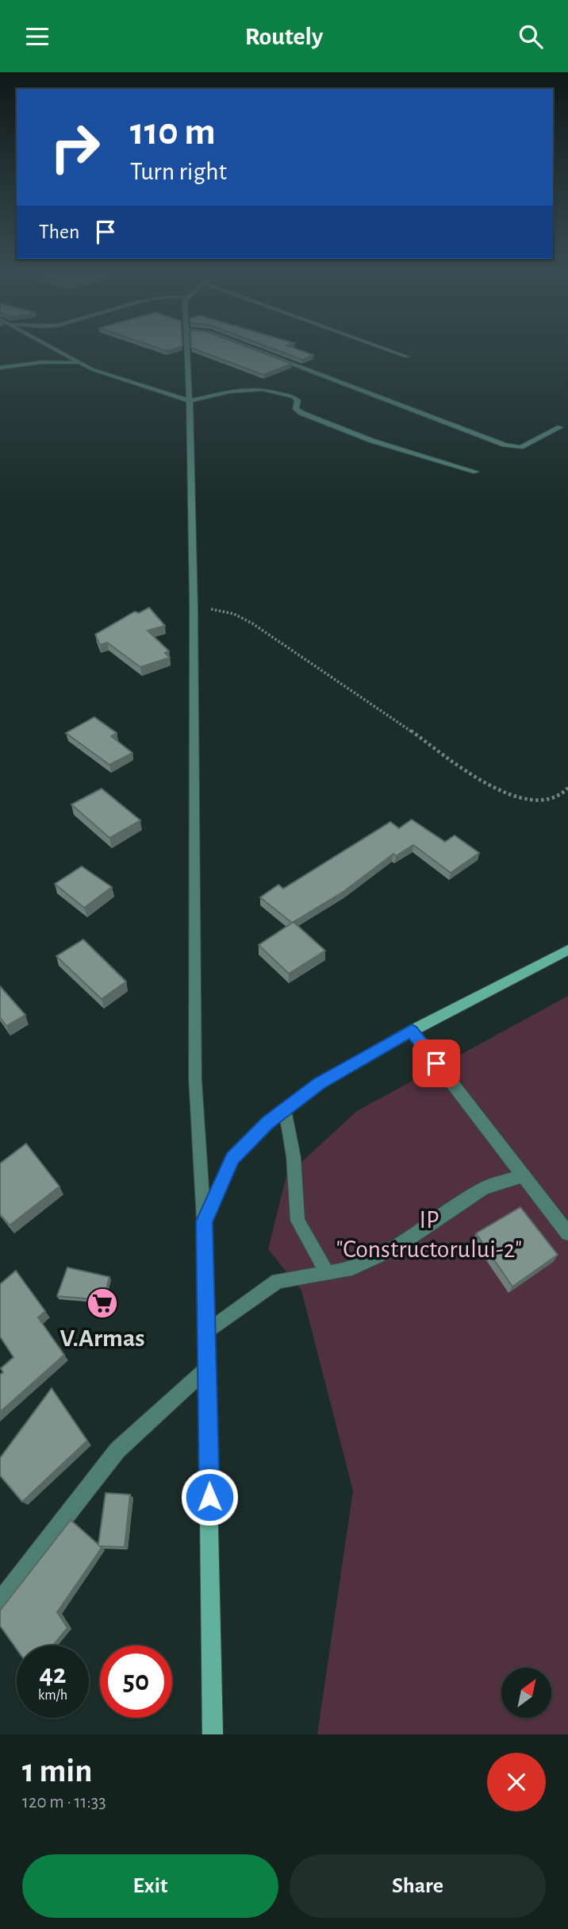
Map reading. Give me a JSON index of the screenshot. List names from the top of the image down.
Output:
{
  "parks": ["IP \"Constructorului-2\""],
  "places": {
    "supermarket": ["V.Armas"]
  },
  "north": "top right",
  "page": {
    "header": "Routely",
    "turn": ["110 m", "Turn right"],
    "then": "Then",
    "speed": "42 km/h",
    "limit": "50",
    "heading": ["1 min", "120 m · 11:33"],
    "buttons": ["Exit", "Share"]
  }
}
